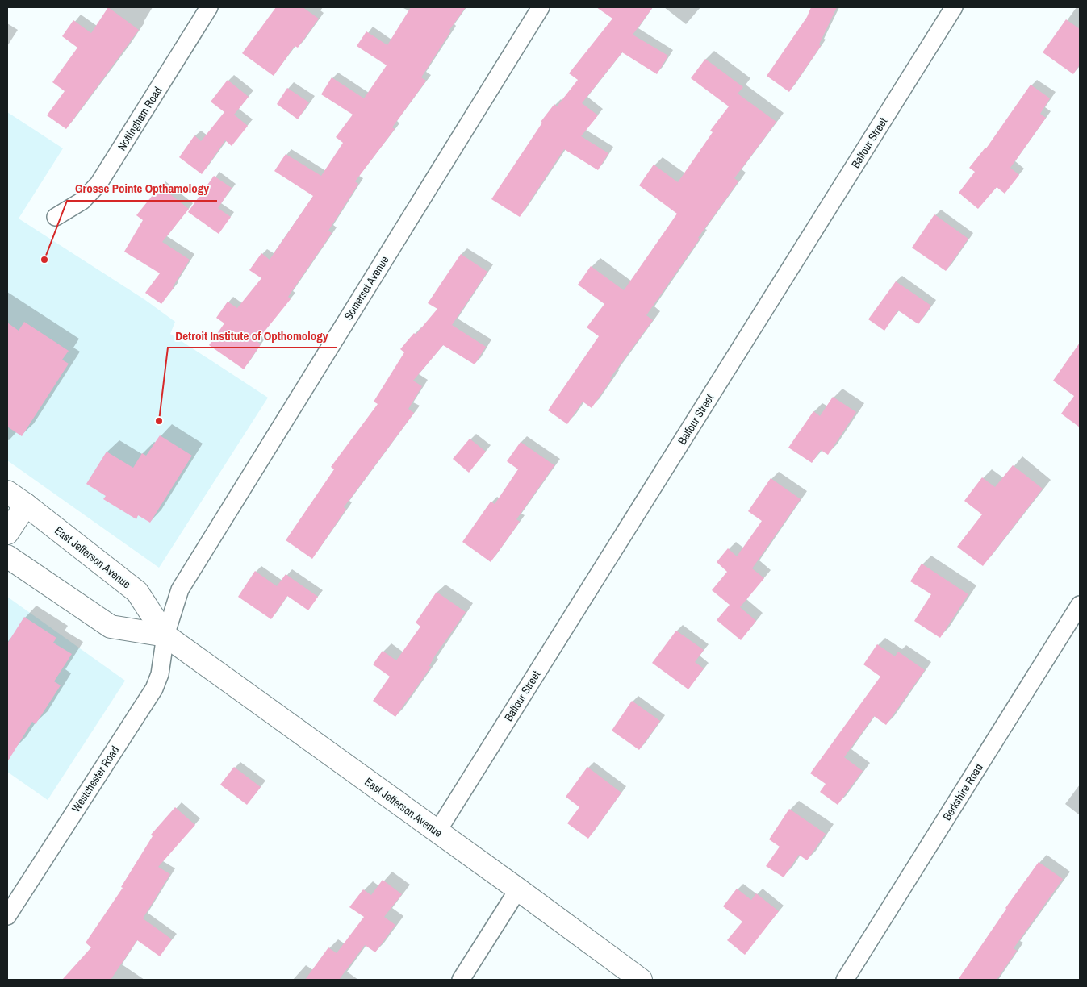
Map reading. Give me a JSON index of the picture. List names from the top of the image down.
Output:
{
  "streets": {
    "main road": ["East Jefferson Avenue"],
    "street": [
      "Nottingham Road",
      "Balfour Street",
      "Somerset Avenue",
      "Westchester Road",
      "Berkshire Road"
    ]
  },
  "crossings": [
    ["Balfour Street", "East Jefferson Avenue"],
    ["Somerset Avenue", "East Jefferson Avenue"],
    ["Somerset Avenue", "Westchester Road"],
    ["East Jefferson Avenue", "Westchester Road"]
  ],
  "places": ["Grosse Pointe Opthamology", "Detroit Institute of Opthomology"]
}
